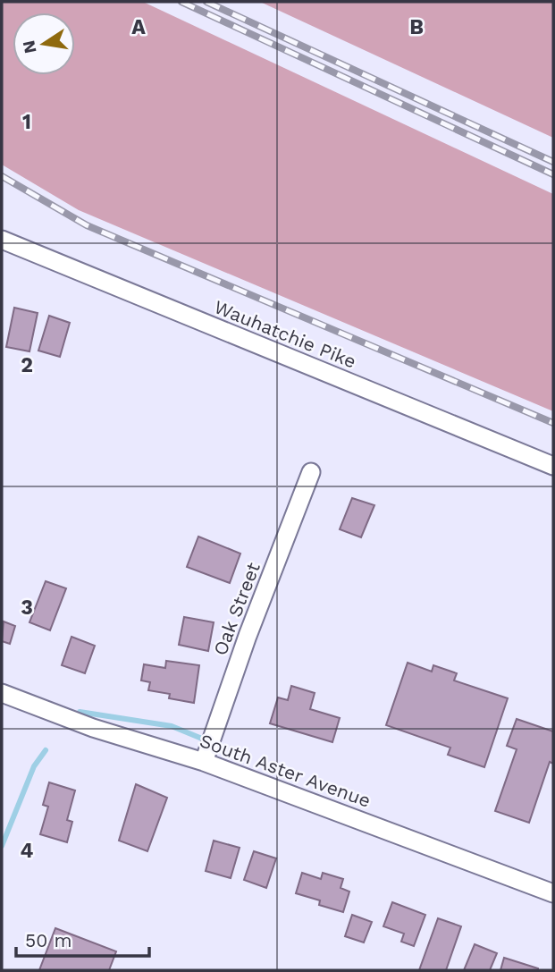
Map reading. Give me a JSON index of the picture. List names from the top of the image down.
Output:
{
  "streets": {
    "street": ["Wauhatchie Pike", "Oak Street", "South Aster Avenue"]
  },
  "crossings": [
    ["Oak Street", "South Aster Avenue"]
  ],
  "scale_bar": "50 m",
  "north": "left",
  "grid": {
    "columns": ["A", "B"],
    "rows": [
      "1",
      "2",
      "3",
      "4"
    ]
  }
}
